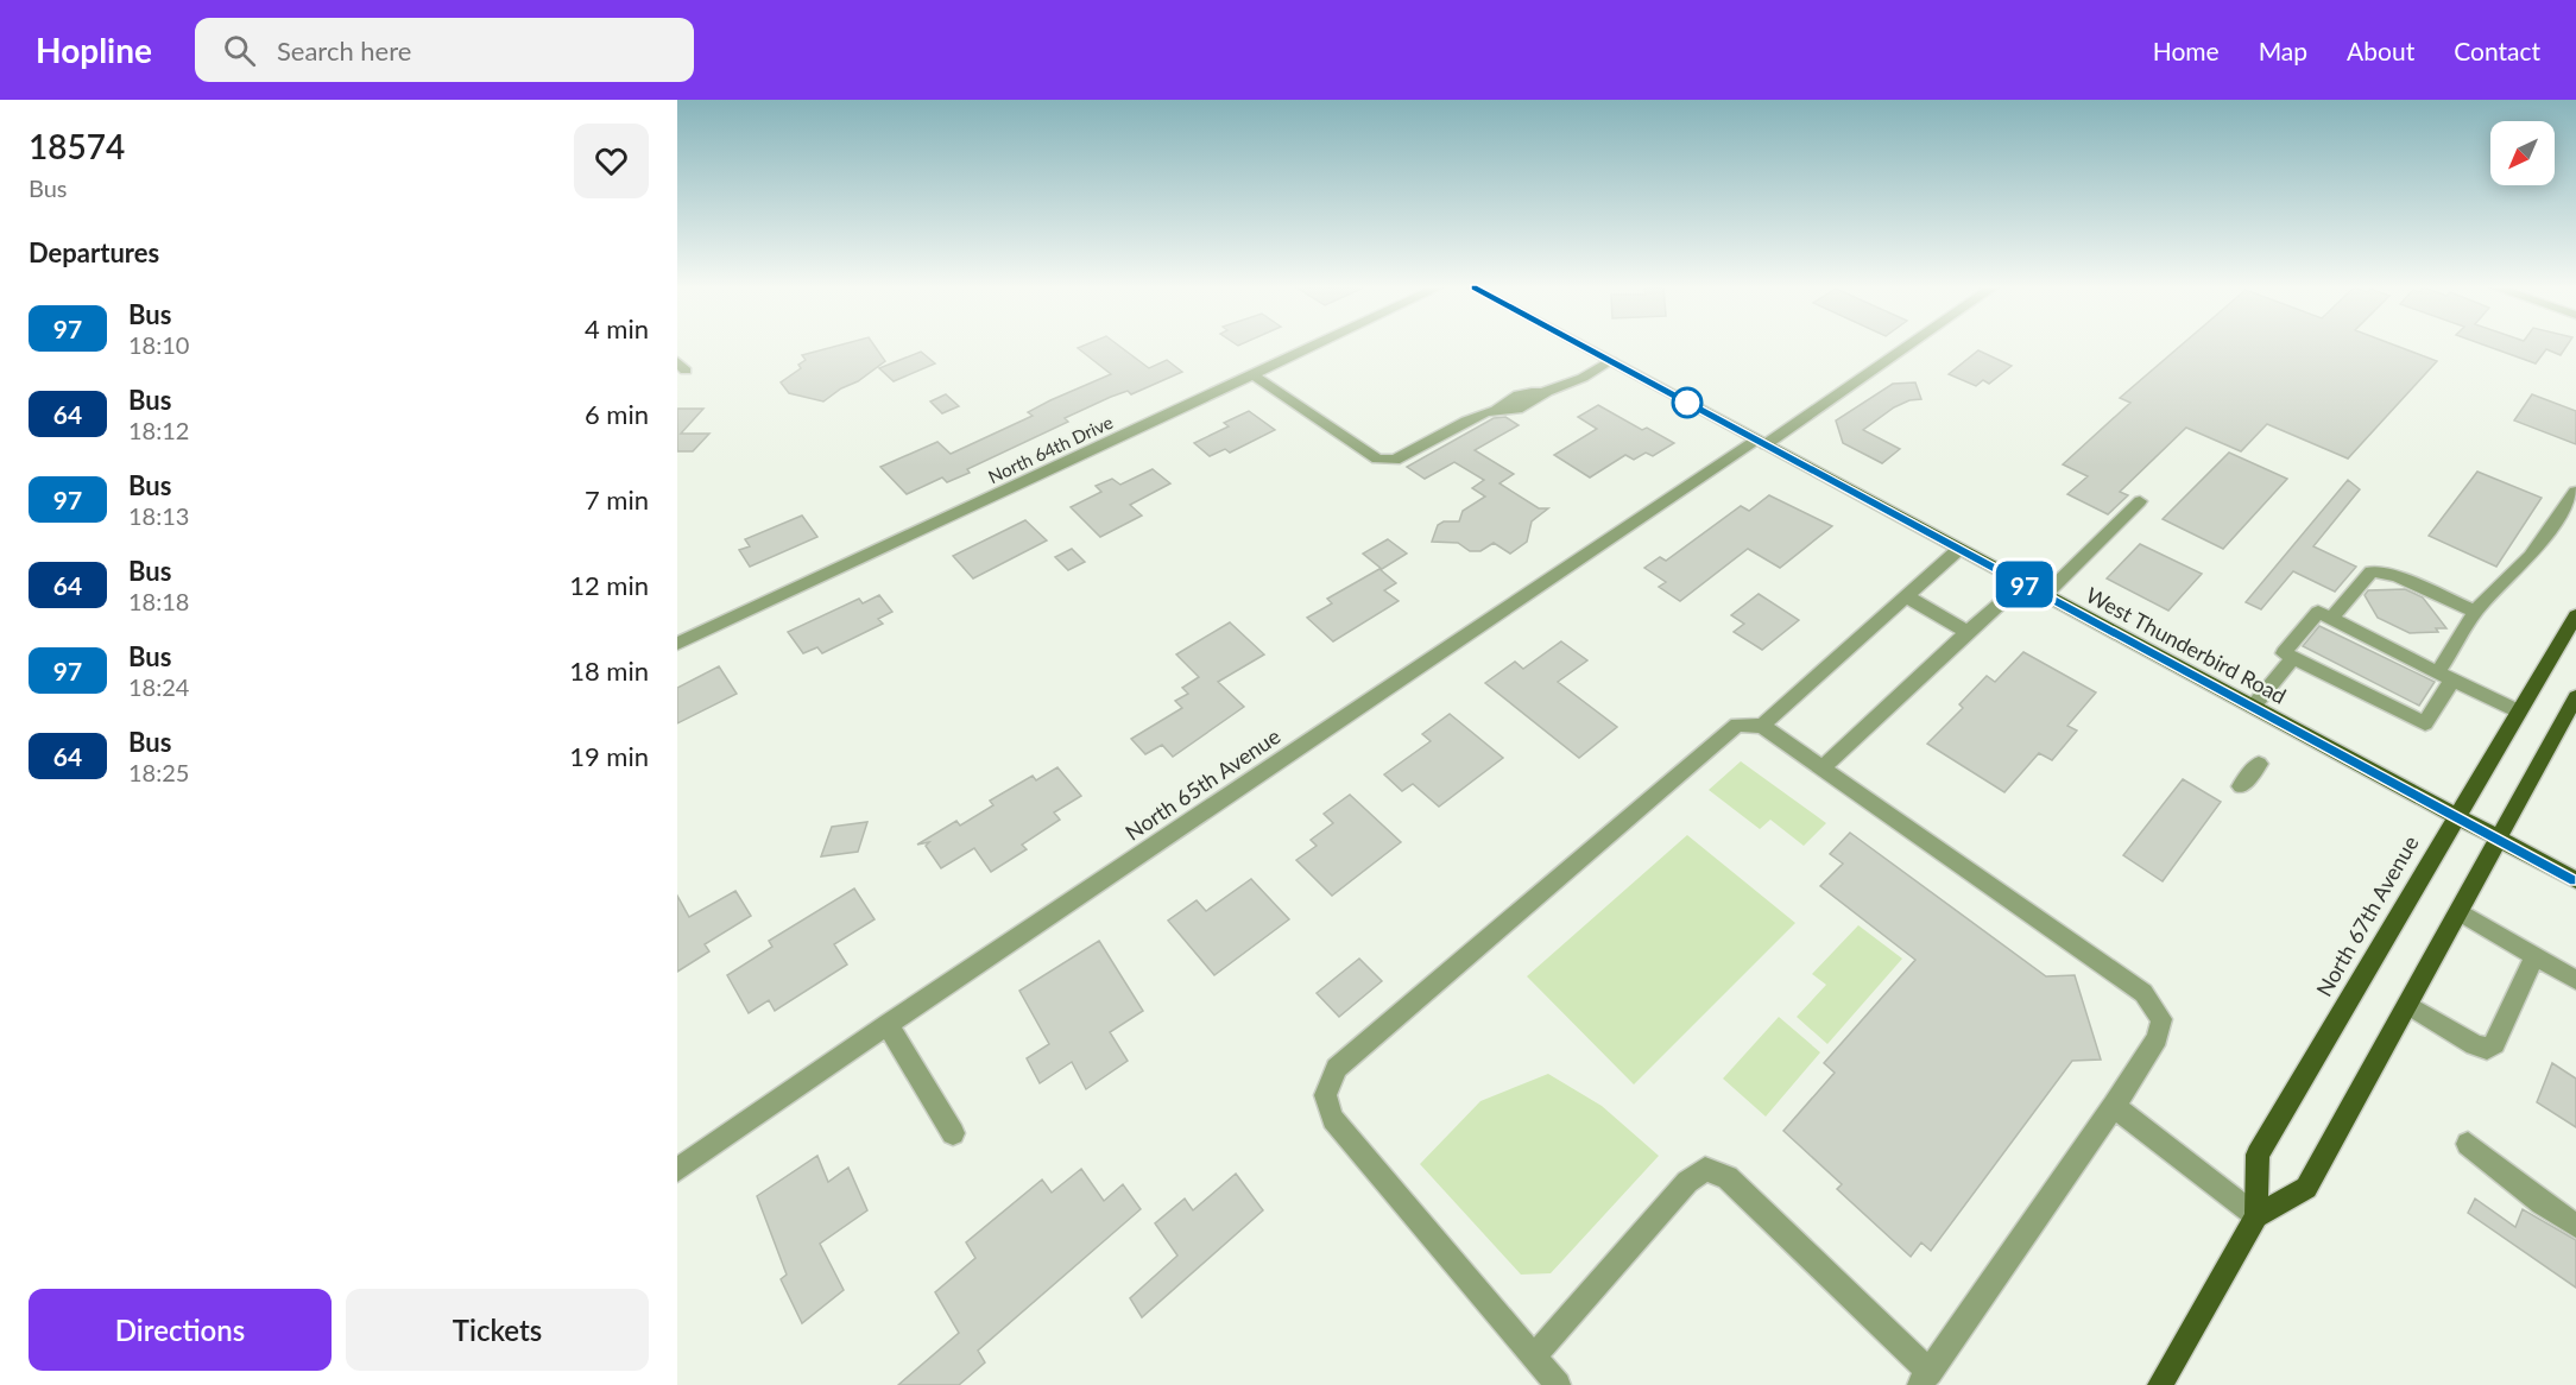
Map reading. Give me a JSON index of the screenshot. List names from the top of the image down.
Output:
{
  "streets": {
    "main road": ["West Thunderbird Road", "North 67th Avenue"],
    "street": ["North 64th Drive", "North 65th Avenue"]
  },
  "crossings": [
    ["West Thunderbird Road", "North 65th Avenue"],
    ["West Thunderbird Road", "North 67th Avenue"]
  ],
  "lines": ["bus line 97"],
  "north": "bottom left",
  "page": {
    "header": "Hopline",
    "search": "Search here",
    "nav": [
      "Home",
      "Map",
      "About",
      "Contact"
    ],
    "heading": [
      ["18574", "Bus"],
      "Departures"
    ],
    "on_map": "97",
    "list": [
      {
        "mark": "97",
        "name": "Bus",
        "note": "18:10",
        "value": "4 min"
      },
      {
        "mark": "64",
        "name": "Bus",
        "note": "18:12",
        "value": "6 min"
      },
      {
        "mark": "97",
        "name": "Bus",
        "note": "18:13",
        "value": "7 min"
      },
      {
        "mark": "64",
        "name": "Bus",
        "note": "18:18",
        "value": "12 min"
      },
      {
        "mark": "97",
        "name": "Bus",
        "note": "18:24",
        "value": "18 min"
      },
      {
        "mark": "64",
        "name": "Bus",
        "note": "18:25",
        "value": "19 min"
      }
    ],
    "buttons": ["Directions", "Tickets"]
  }
}
